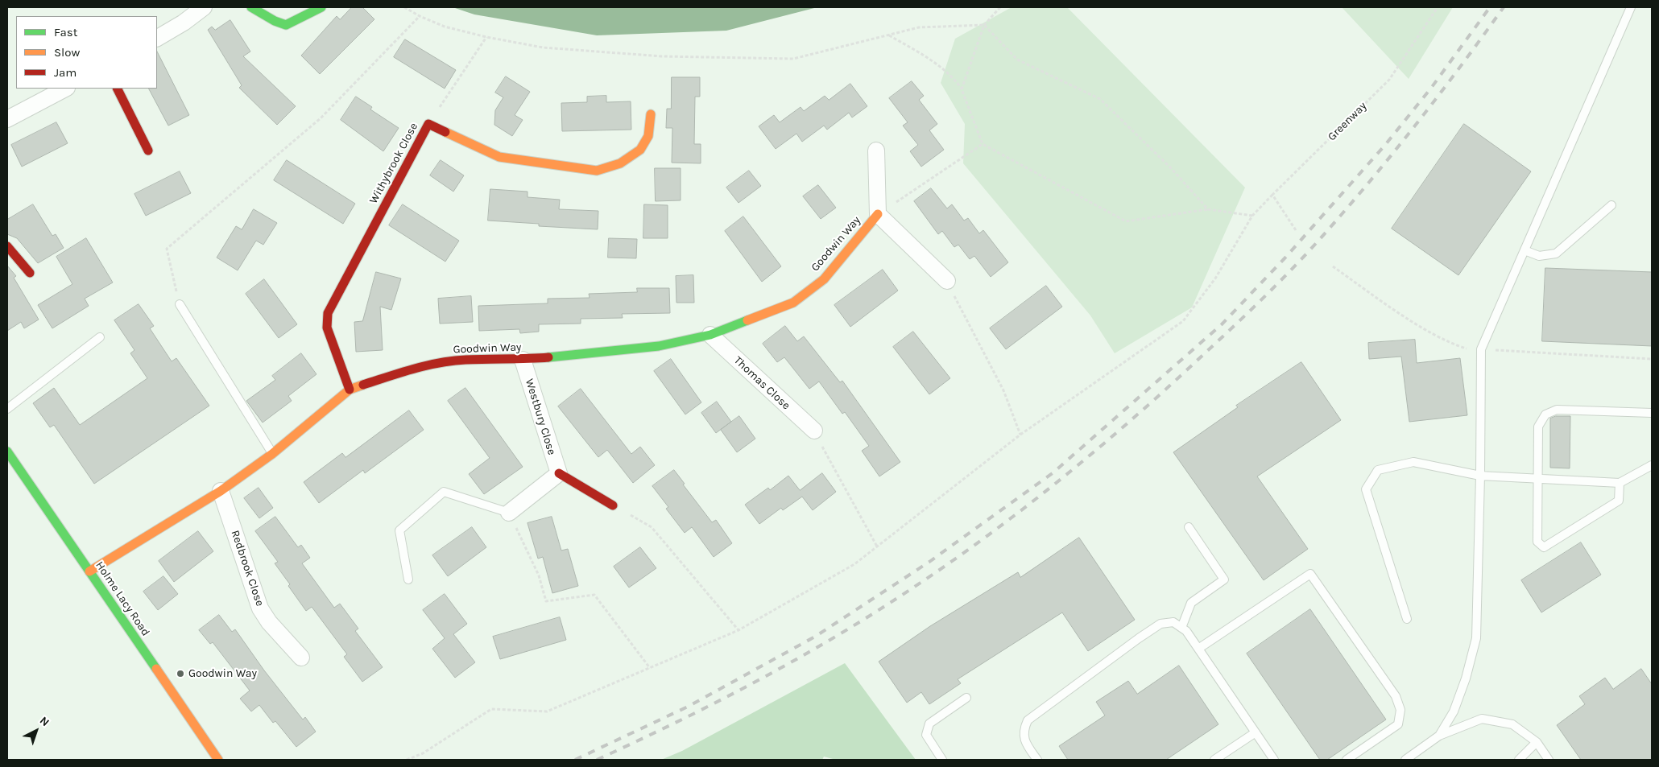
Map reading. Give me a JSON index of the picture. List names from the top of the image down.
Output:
{
  "streets": {
    "street": [
      "Withybrook Close",
      "Goodwin Way",
      "Thomas Close",
      "Westbury Close",
      "Redbrook Close",
      "Holme Lacy Road"
    ],
    "path": ["Greenway"]
  },
  "crossings": [
    ["Withybrook Close", "Goodwin Way"],
    ["Goodwin Way", "Thomas Close"],
    ["Goodwin Way", "Westbury Close"],
    ["Goodwin Way", "Redbrook Close"],
    ["Goodwin Way", "Holme Lacy Road"]
  ],
  "places": ["Goodwin Way"],
  "legend": ["Fast", "Slow", "Jam"],
  "north": "top right"
}
